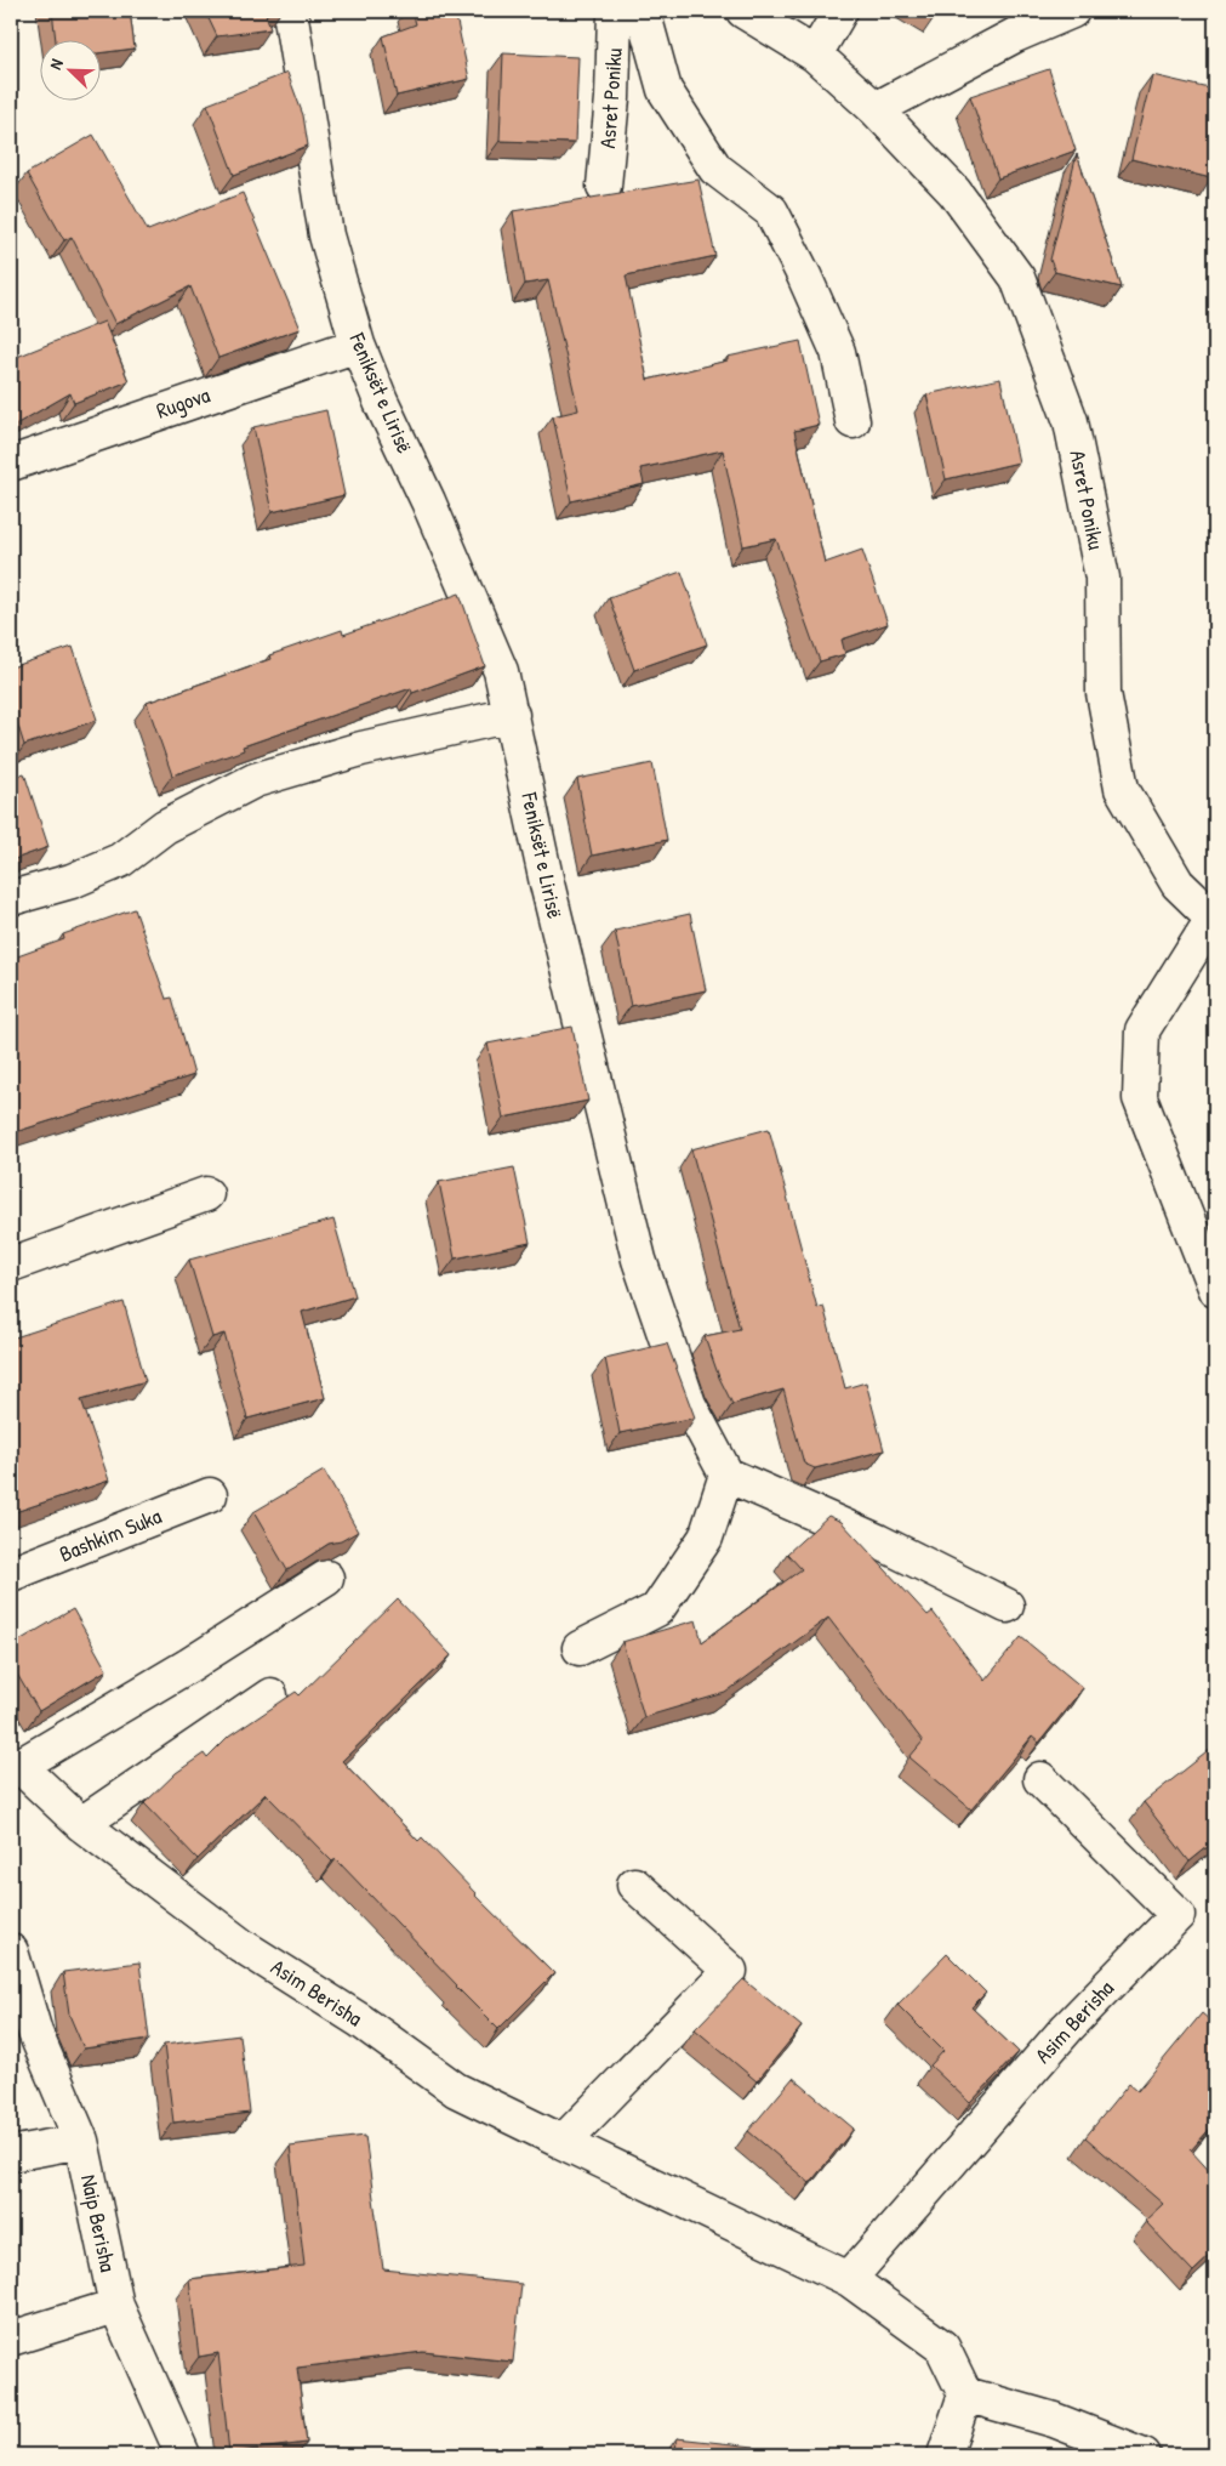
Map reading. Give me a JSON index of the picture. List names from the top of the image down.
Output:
{
  "streets": {
    "street": [
      "Asret Poniku",
      "Feniksët e Lirisë",
      "Rugova",
      "Bashkim Suka",
      "Asim Berisha",
      "Naip Berisha"
    ]
  },
  "crossings": [
    ["Feniksët e Lirisë", "Rugova"]
  ],
  "north": "top left"
}
